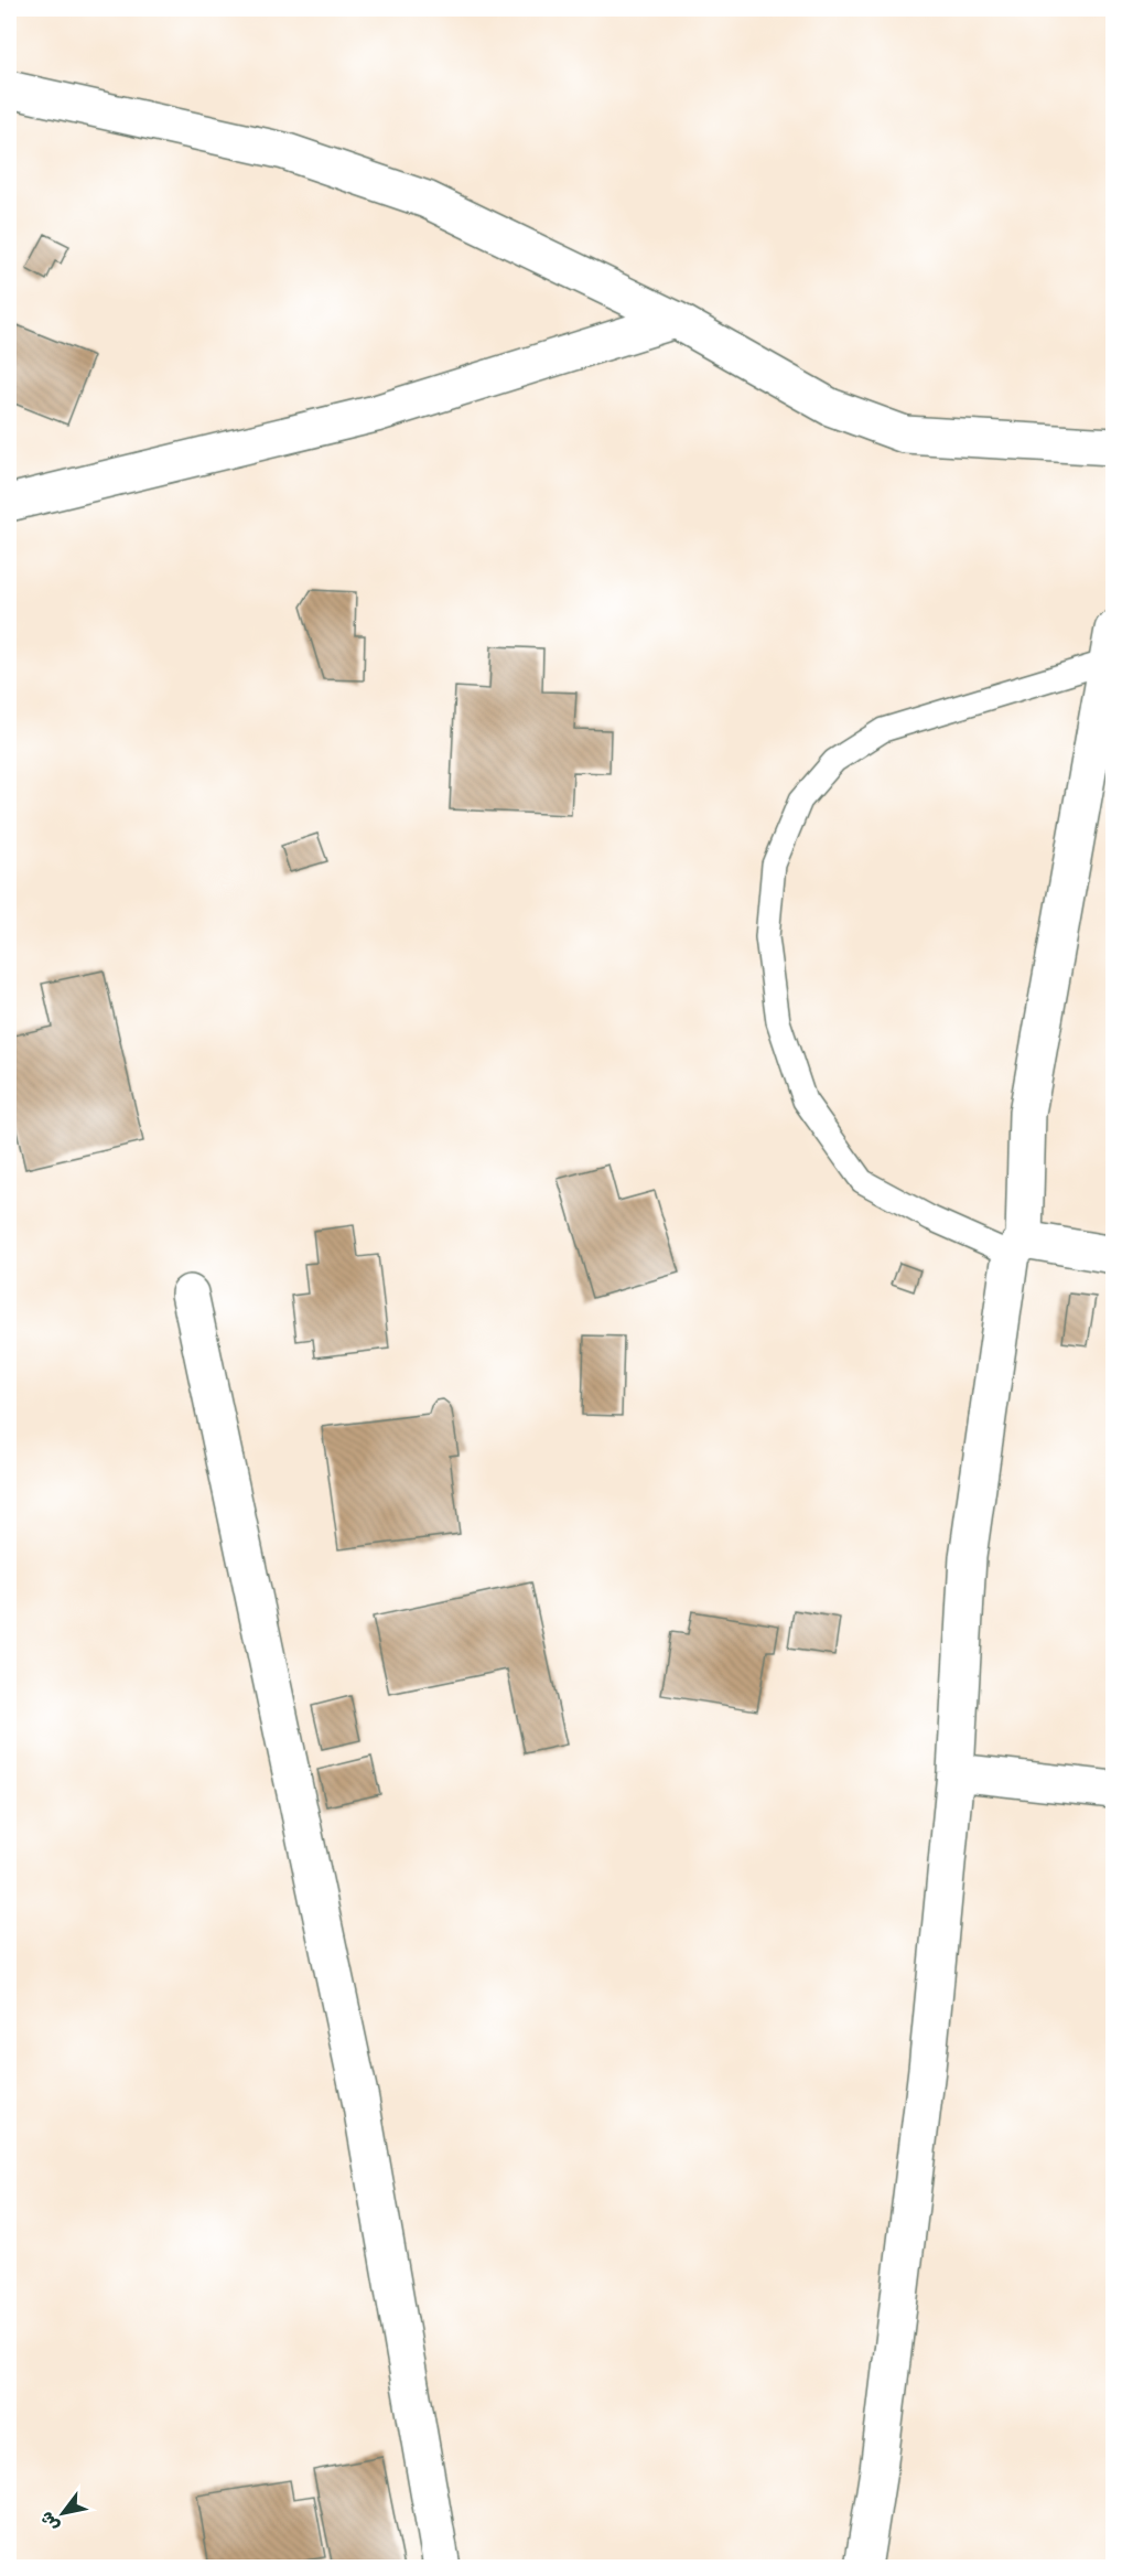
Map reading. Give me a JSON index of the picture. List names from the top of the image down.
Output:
{
  "north": "bottom left"
}
